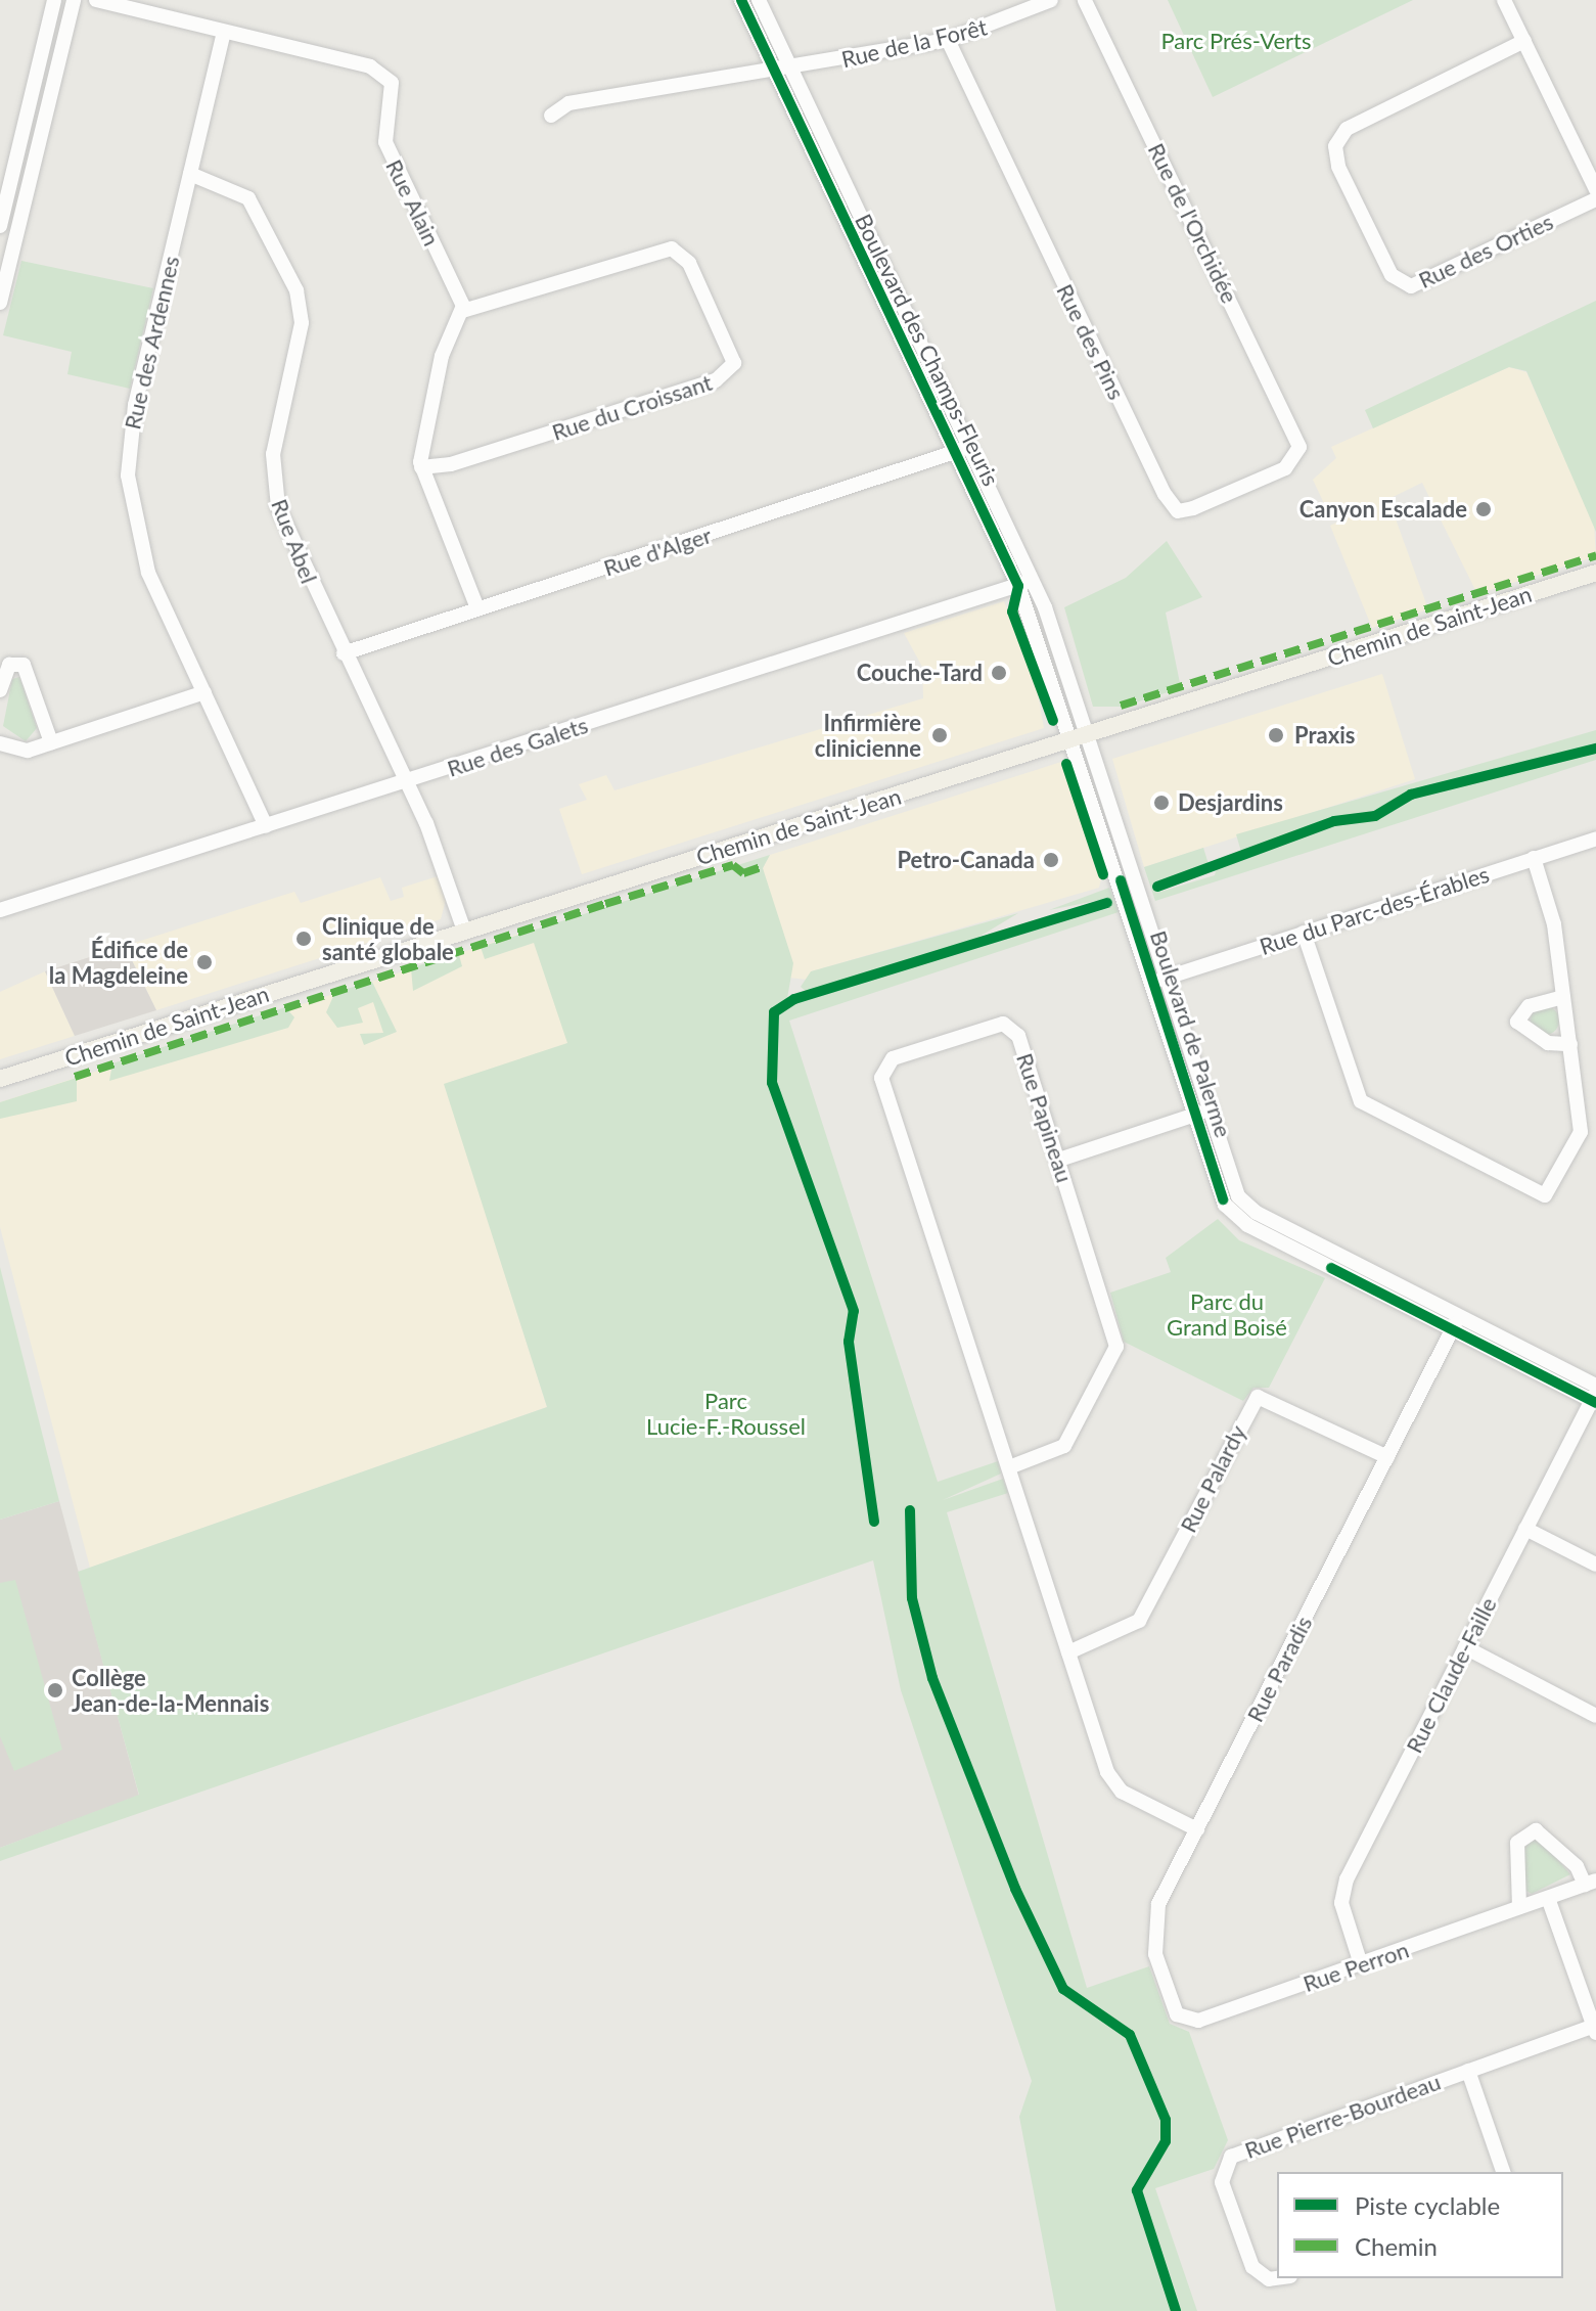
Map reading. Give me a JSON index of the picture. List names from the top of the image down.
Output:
{
  "streets": {
    "main road": ["Chemin de Saint-Jean"],
    "street": [
      "Rue de la Forêt",
      "Rue Alain",
      "Rue de l'Orchidée",
      "Rue des Orties",
      "Rue des Pins",
      "Rue des Ardennes",
      "Boulevard des Champs-Fleuris",
      "Rue du Croissant",
      "Rue Abel",
      "Rue d'Alger",
      "Rue des Galets",
      "Rue du Parc-des-Érables",
      "Boulevard de Palerme",
      "Rue Papineau",
      "Rue Palardy",
      "Rue Paradis",
      "Rue Claude-Faille",
      "Rue Perron",
      "Rue Pierre-Bourdeau"
    ]
  },
  "crossings": [
    ["Rue de la Forêt", "Rue des Pins"],
    ["Rue de la Forêt", "Boulevard des Champs-Fleuris"],
    ["Rue Alain", "Rue des Ardennes"],
    ["Rue Alain", "Rue du Croissant"],
    ["Rue de l'Orchidée", "Rue des Pins"],
    ["Rue des Ardennes", "Rue Abel"],
    ["Rue des Ardennes", "Rue des Galets"],
    ["Boulevard des Champs-Fleuris", "Rue d'Alger"],
    ["Boulevard des Champs-Fleuris", "Chemin de Saint-Jean"],
    ["Boulevard des Champs-Fleuris", "Rue des Galets"],
    ["Boulevard des Champs-Fleuris", "Boulevard de Palerme"],
    ["Rue Abel", "Rue d'Alger"],
    ["Rue Abel", "Chemin de Saint-Jean"],
    ["Rue Abel", "Rue des Galets"],
    ["Chemin de Saint-Jean", "Boulevard de Palerme"],
    ["Rue du Parc-des-Érables", "Boulevard de Palerme"],
    ["Boulevard de Palerme", "Rue Paradis"],
    ["Boulevard de Palerme", "Rue Claude-Faille"],
    ["Rue Papineau", "Rue Palardy"],
    ["Rue Papineau", "Rue Paradis"],
    ["Rue Palardy", "Rue Paradis"],
    ["Rue Paradis", "Rue Perron"],
    ["Rue Claude-Faille", "Rue Perron"]
  ],
  "parks": ["Parc Prés-Verts", "Parc du Grand Boisé", "Parc Lucie-F.-Roussel"],
  "places": [
    "Canyon Escalade",
    "Couche-Tard",
    "Infirmière clinicienne",
    "Praxis",
    "Desjardins",
    "Petro-Canada",
    "Clinique de santé globale",
    "Édifice de la Magdeleine",
    "Collège Jean-de-la-Mennais"
  ],
  "legend": ["Piste cyclable", "Chemin"]
}
